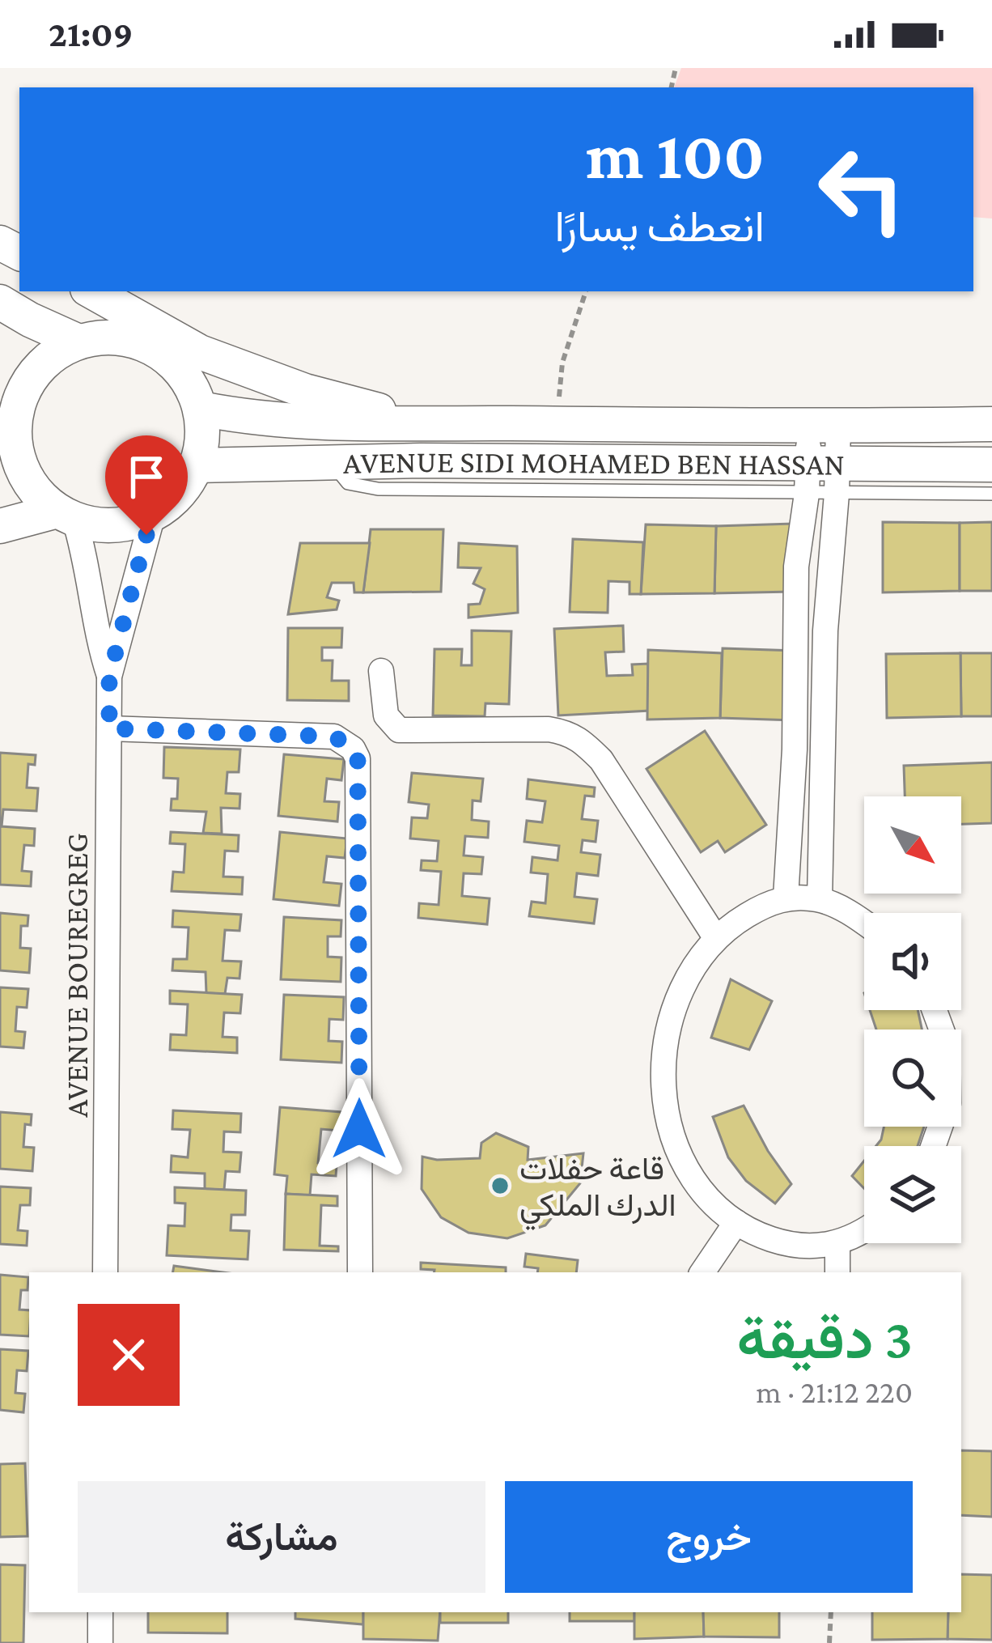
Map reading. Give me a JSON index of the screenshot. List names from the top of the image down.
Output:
{
  "streets": {
    "street": ["AVENUE SIDI MOHAMED BEN HASSAN", "AVENUE BOUREGREG"]
  },
  "crossings": [
    ["AVENUE SIDI MOHAMED BEN HASSAN", "AVENUE BOUREGREG"]
  ],
  "places": ["قاعة حفلات الدرك الملكي"],
  "north": "bottom right",
  "page": {
    "status": "21:09",
    "turn": ["100 m", "انعطف يسارًا"],
    "heading": ["3 دقيقة", "220 m · 21:12"],
    "buttons": ["خروج", "مشاركة"]
  }
}
